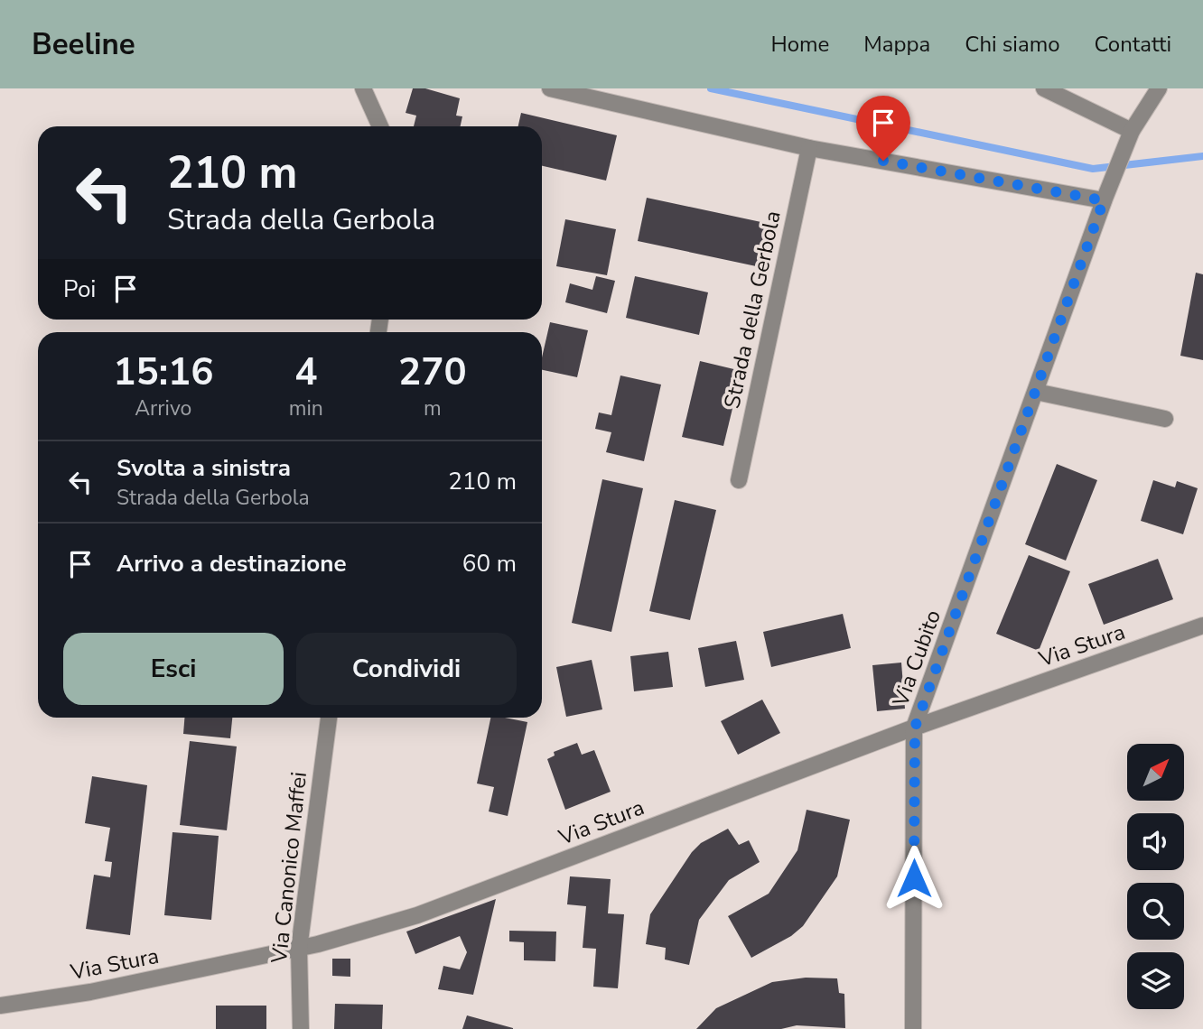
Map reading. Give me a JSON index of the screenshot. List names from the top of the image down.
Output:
{
  "streets": {
    "street": [
      "Strada della Gerbola",
      "Via Stura",
      "Via Cubito",
      "Via Canonico Maffei"
    ]
  },
  "crossings": [
    ["Via Stura", "Via Cubito"],
    ["Via Stura", "Via Canonico Maffei"]
  ],
  "north": "top right",
  "page": {
    "header": "Beeline",
    "nav": [
      "Home",
      "Mappa",
      "Chi siamo",
      "Contatti"
    ],
    "turn": ["210 m", "Strada della Gerbola"],
    "then": "Poi",
    "eta": [
      "15:16",
      "Arrivo",
      "4",
      "min",
      "270",
      "m"
    ],
    "list": [
      {
        "name": "Svolta a sinistra",
        "note": "Strada della Gerbola",
        "value": "210 m"
      },
      {
        "name": "Arrivo a destinazione",
        "value": "60 m"
      }
    ],
    "buttons": ["Esci", "Condividi"]
  }
}
